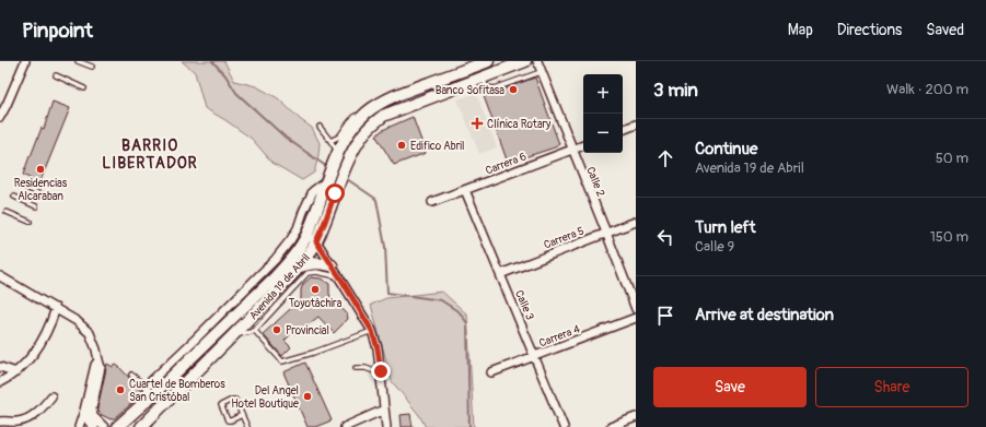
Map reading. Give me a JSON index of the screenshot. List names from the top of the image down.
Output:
{
  "streets": {
    "main road": ["Avenida 19 de Abril"],
    "street": [
      "Carrera 6",
      "Calle 2",
      "Carrera 5",
      "Calle 3",
      "Carrera 4"
    ]
  },
  "crossings": [
    ["Carrera 6", "Calle 2"],
    ["Carrera 6", "Calle 3"],
    ["Calle 2", "Carrera 5"],
    ["Carrera 5", "Calle 3"],
    ["Calle 3", "Carrera 4"]
  ],
  "districts": ["BARRIO LIBERTADOR"],
  "places": {
    "other": [
      "Banco Sofitasa",
      "Edifico Abril",
      "Residencias Alcaraban",
      "Toyotáchira",
      "Provincial",
      "Cuartel de Bomberos San Cristóbal",
      "Del Angel Hotel Boutique"
    ],
    "health": ["Clínica Rotary"]
  },
  "page": {
    "header": "Pinpoint",
    "nav": ["Map", "Directions", "Saved"],
    "heading": ["3 min", "Walk · 200 m"],
    "map_buttons": ["+", "−"],
    "list": [
      ["Continue", "Avenida 19 de Abril", "50 m"],
      ["Turn left", "Calle 9", "150 m"],
      "Arrive at destination"
    ],
    "buttons": ["Save", "Share"]
  }
}
